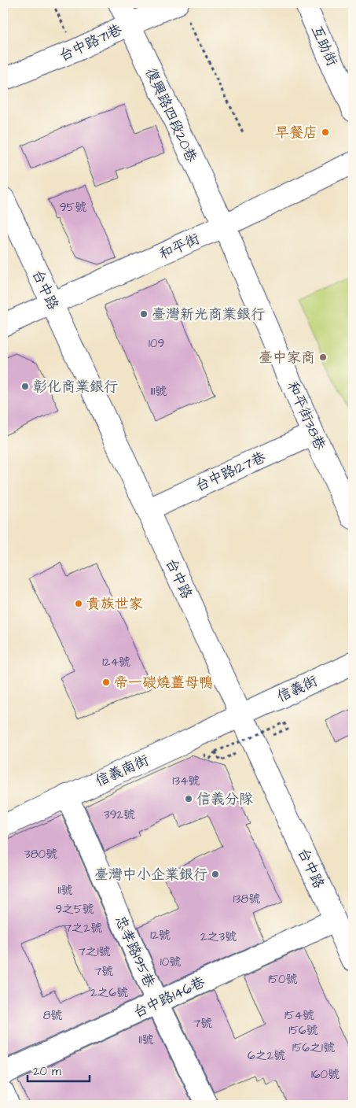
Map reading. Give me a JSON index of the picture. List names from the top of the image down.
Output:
{
  "streets": {
    "street": [
      "台中路71巷",
      "互助街",
      "復興路四段20巷",
      "和平街",
      "台中路",
      "和平街38巷",
      "台中路127巷",
      "信義街",
      "信義南街",
      "忠孝路195巷",
      "台中路146巷"
    ]
  },
  "crossings": [
    ["台中路71巷", "復興路四段20巷"],
    ["復興路四段20巷", "和平街"],
    ["復興路四段20巷", "和平街38巷"],
    ["和平街", "台中路"],
    ["和平街", "和平街38巷"],
    ["台中路", "台中路127巷"],
    ["台中路", "信義街"],
    ["台中路", "信義南街"],
    ["台中路", "台中路146巷"],
    ["和平街38巷", "台中路127巷"],
    ["信義街", "信義南街"],
    ["信義南街", "忠孝路195巷"],
    ["忠孝路195巷", "台中路146巷"]
  ],
  "places": [
    "早餐店",
    "臺灣新光商業銀行",
    "臺中家商",
    "彰化商業銀行",
    "貴族世家",
    "帝一碳燒薑母鴨",
    "信義分隊",
    "臺灣中小企業銀行"
  ],
  "house_numbers": [
    "95號",
    "109",
    "111號",
    "124號",
    "134號",
    "392號",
    "380號",
    "11號",
    "138號",
    "9之5號",
    "7之2號",
    "12號",
    "2之3號",
    "7之1號",
    "10號",
    "7號",
    "150號",
    "2之6號",
    "8號",
    "154號",
    "7號",
    "156號",
    "11號",
    "156之1號",
    "6之2號",
    "160號"
  ],
  "scale_bar": "20 m"
}
